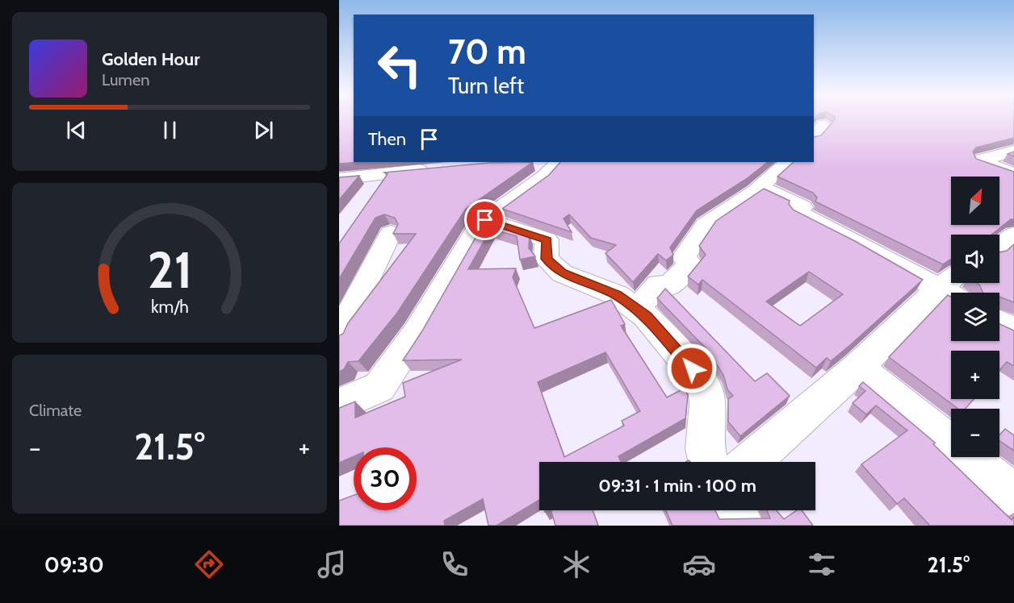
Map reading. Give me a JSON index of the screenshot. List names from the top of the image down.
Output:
{
  "north": "top right",
  "page": {
    "turn": ["70 m", "Turn left"],
    "song": ["Golden Hour", "Lumen"],
    "then": "Then",
    "map_buttons": ["+", "−"],
    "tile": "Climate",
    "heat": ["−", "21.5°", "+"],
    "limit": "30",
    "trip": "09:31 · 1 min · 100 m",
    "tabs": ["09:30", "21.5°"],
    "gauge": ["21", "km/h"]
  }
}
